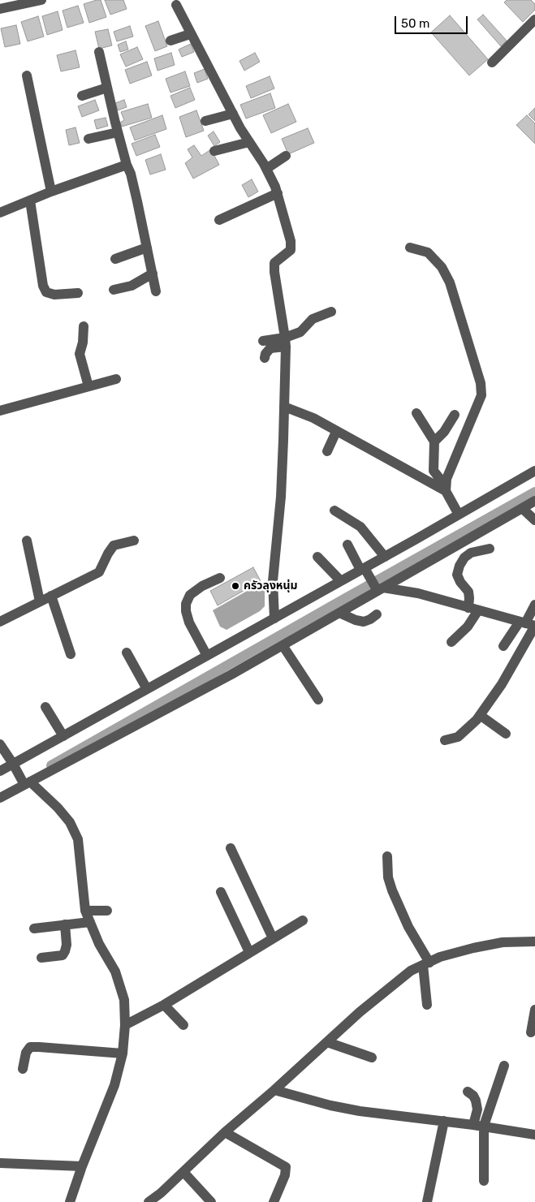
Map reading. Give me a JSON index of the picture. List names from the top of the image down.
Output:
{
  "places": ["ครัวลุงหนุ่ม"],
  "scale_bar": "50 m"
}
